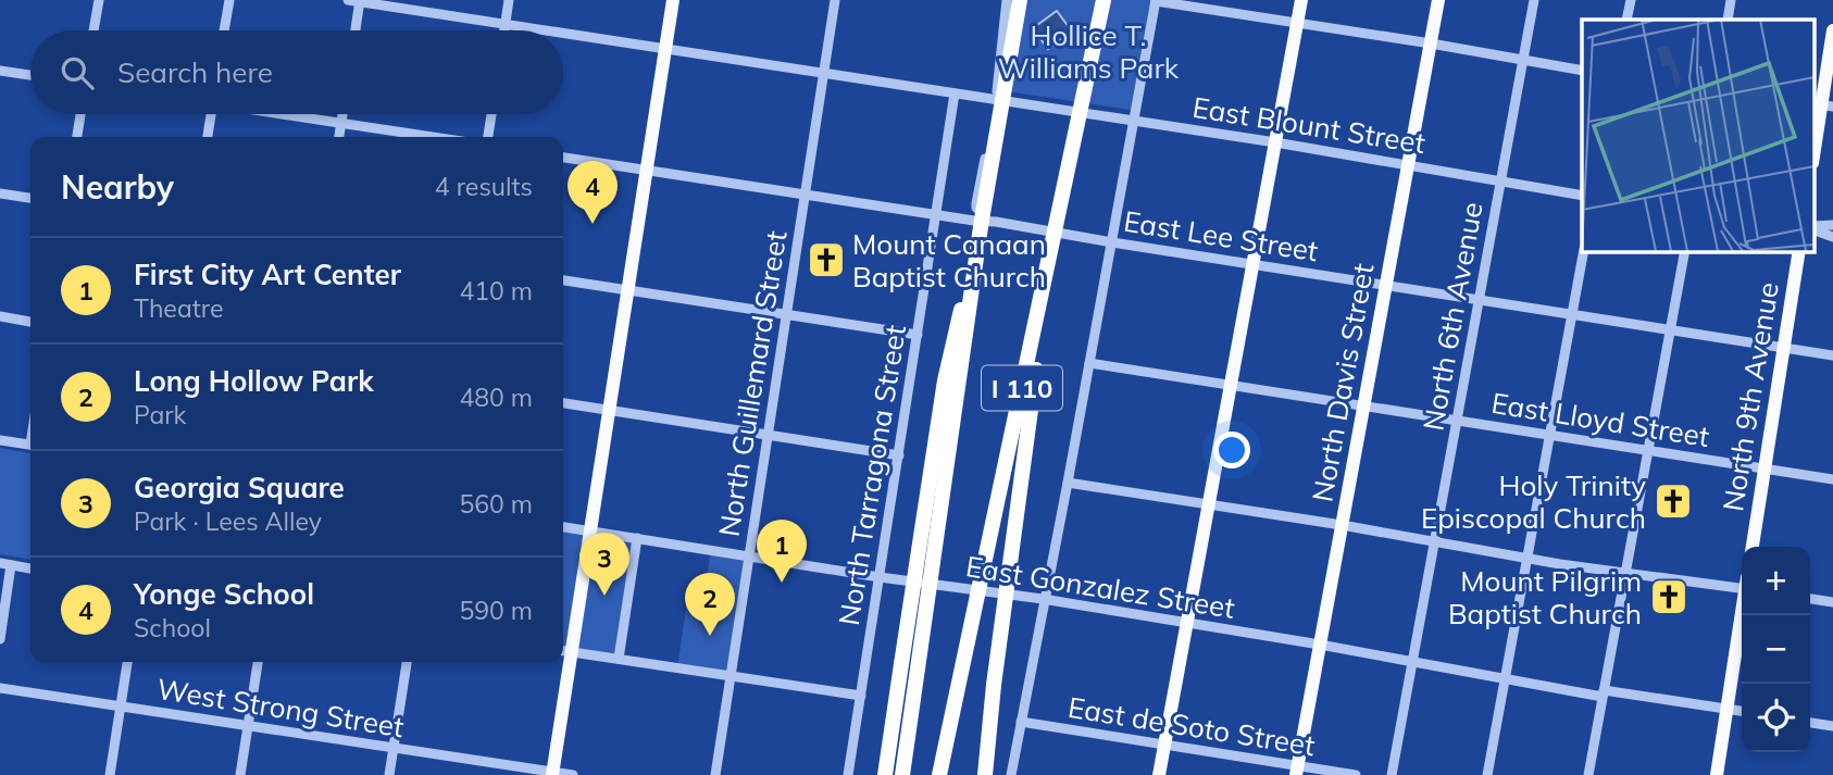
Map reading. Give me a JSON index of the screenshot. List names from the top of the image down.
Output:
{
  "streets": {
    "highway": ["I 110"],
    "main road": ["North Davis Street", "North 9th Avenue"],
    "street": [
      "East Blount Street",
      "East Lee Street",
      "North 6th Avenue",
      "North Guillemard Street",
      "East Lloyd Street",
      "North Tarragona Street",
      "East Gonzalez Street",
      "West Strong Street",
      "East de Soto Street"
    ]
  },
  "crossings": [
    ["East Blount Street", "North 6th Avenue"],
    ["East Blount Street", "North Davis Street"],
    ["East Blount Street", "North Guillemard Street"],
    ["East Blount Street", "North Tarragona Street"],
    ["East Lee Street", "North 6th Avenue"],
    ["East Lee Street", "North Davis Street"],
    ["East Lee Street", "North Guillemard Street"],
    ["East Lee Street", "I 110"],
    ["East Lee Street", "North 9th Avenue"],
    ["East Lee Street", "North Tarragona Street"],
    ["North 6th Avenue", "East Lloyd Street"],
    ["North 6th Avenue", "East Gonzalez Street"],
    ["North Davis Street", "East Lloyd Street"],
    ["North Davis Street", "East Gonzalez Street"],
    ["North Davis Street", "East de Soto Street"],
    ["North Guillemard Street", "East Gonzalez Street"],
    ["North 9th Avenue", "East Lloyd Street"],
    ["North Tarragona Street", "East Gonzalez Street"]
  ],
  "parks": ["Hollice T. Williams Park"],
  "places": {
    "church": ["Mount Canaan Baptist Church", "Holy Trinity Episcopal Church", "Mount Pilgrim Baptist Church"]
  },
  "page": {
    "search": "Search here",
    "heading": ["Nearby", "4 results"],
    "pins": [
      "4",
      "1",
      "3",
      "2"
    ],
    "list": [
      {
        "mark": "1",
        "name": "First City Art Center",
        "note": "Theatre",
        "value": "410 m"
      },
      {
        "mark": "2",
        "name": "Long Hollow Park",
        "note": "Park",
        "value": "480 m"
      },
      {
        "mark": "3",
        "name": "Georgia Square",
        "note": "Park · Lees Alley",
        "value": "560 m"
      },
      {
        "mark": "4",
        "name": "Yonge School",
        "note": "School",
        "value": "590 m"
      }
    ],
    "map_buttons": ["+", "−"]
  }
}
